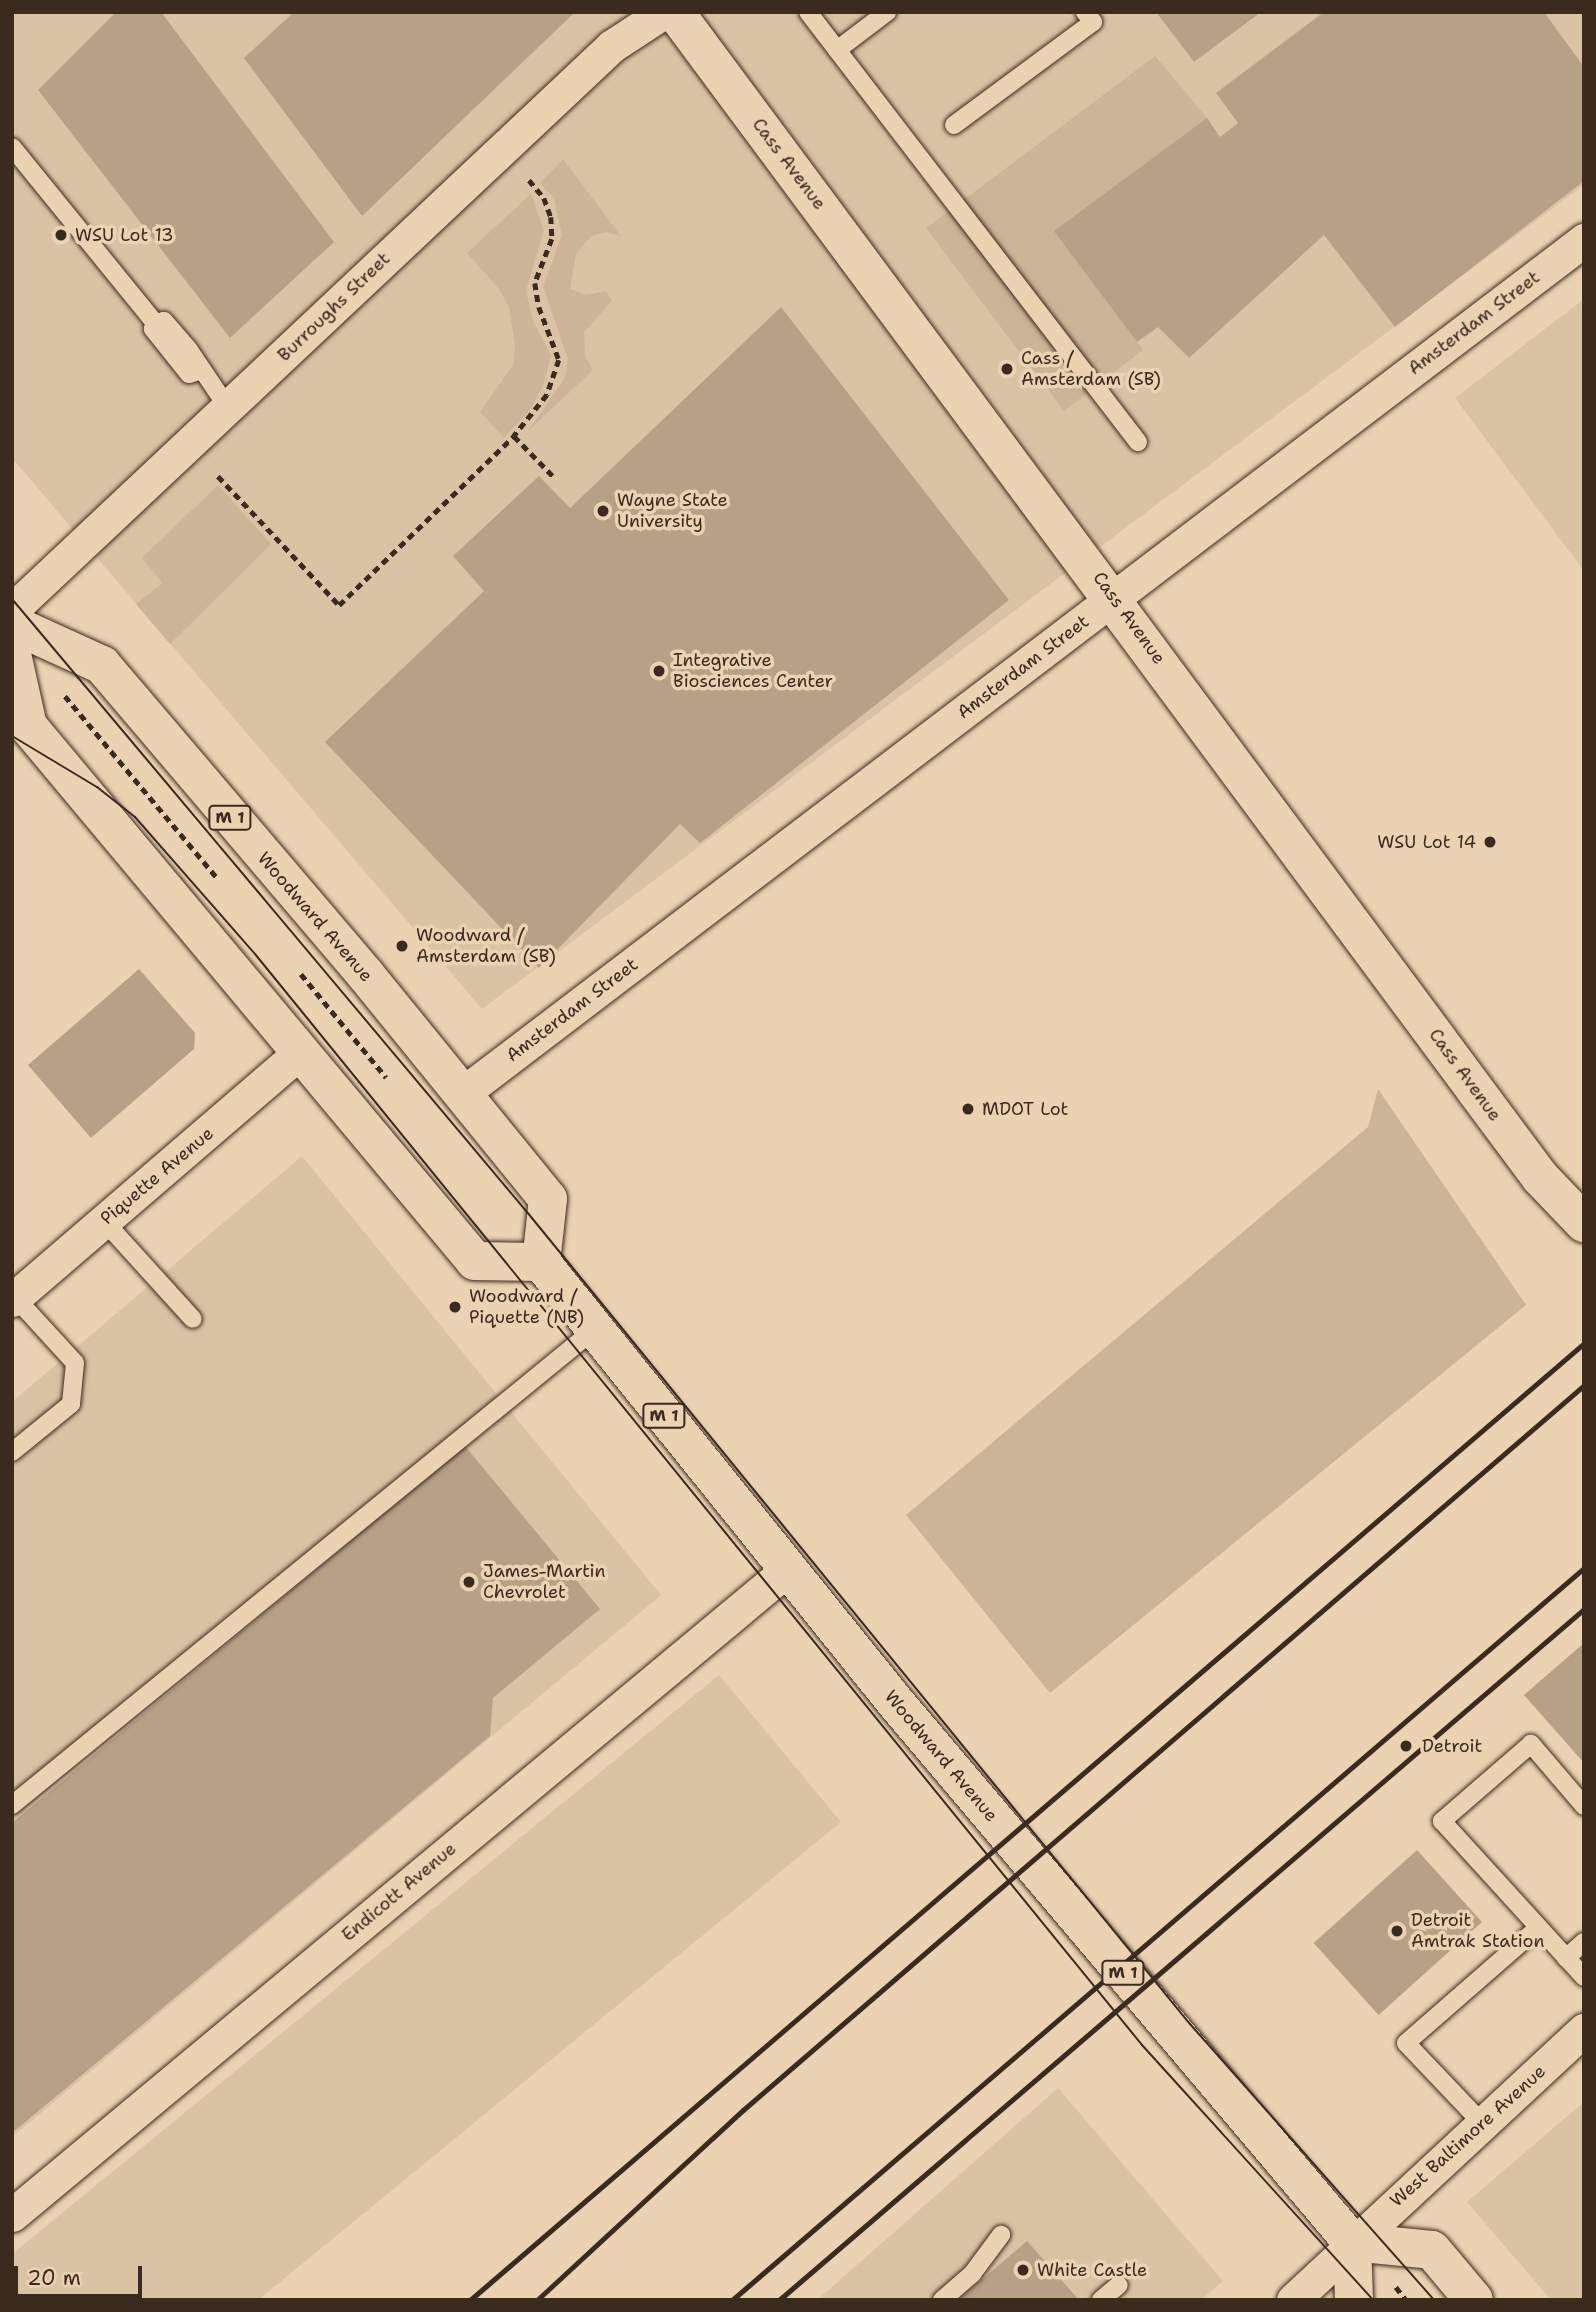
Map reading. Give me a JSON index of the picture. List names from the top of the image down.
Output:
{
  "streets": {
    "main road": ["Cass Avenue", "M 1", "Woodward Avenue"],
    "street": [
      "Burroughs Street",
      "Amsterdam Street",
      "Piquette Avenue",
      "Endicott Avenue",
      "West Baltimore Avenue"
    ]
  },
  "crossings": [
    ["Cass Avenue", "Amsterdam Street"],
    ["Amsterdam Street", "Woodward Avenue"],
    ["Woodward Avenue", "Endicott Avenue"],
    ["Woodward Avenue", "West Baltimore Avenue"]
  ],
  "places": [
    "WSU Lot 13",
    "Cass / Amsterdam (SB)",
    "Wayne State University",
    "Integrative Biosciences Center",
    "WSU Lot 14",
    "Woodward / Amsterdam (SB)",
    "MDOT Lot",
    "Woodward / Piquette (NB)",
    "James-Martin Chevrolet",
    "Detroit",
    "Detroit Amtrak Station",
    "White Castle"
  ],
  "scale_bar": "20 m"
}
